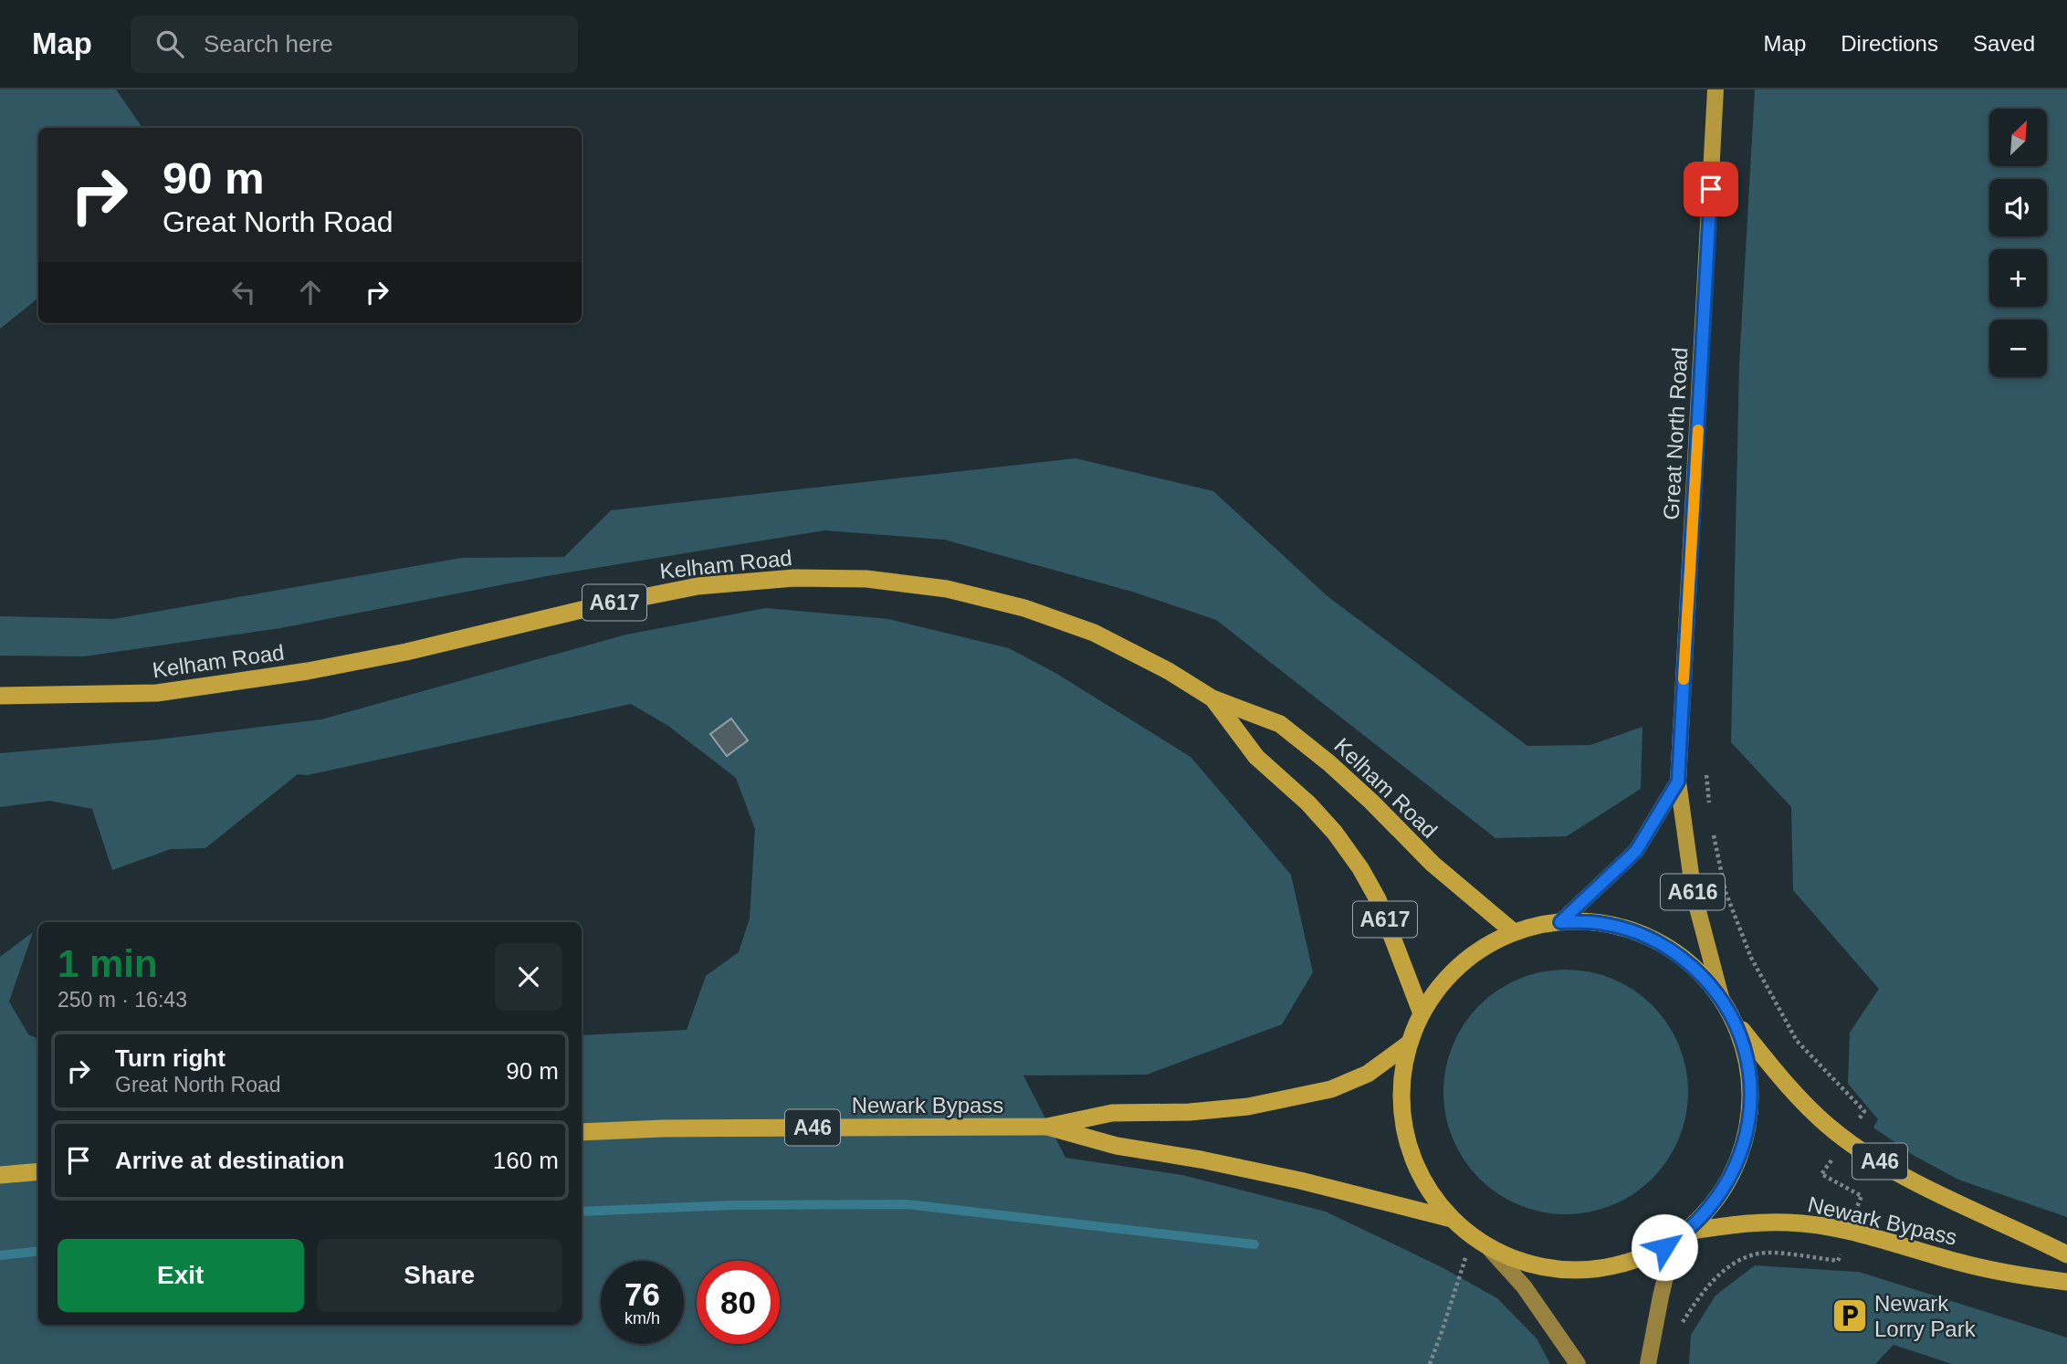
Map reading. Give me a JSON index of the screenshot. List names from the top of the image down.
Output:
{
  "streets": {
    "highway": [
      "Kelham Road",
      "A617",
      "Newark Bypass",
      "A46"
    ],
    "main road": ["Great North Road", "A616"]
  },
  "places": {
    "parking": ["Newark Lorry Park"]
  },
  "north": "top right",
  "page": {
    "header": "Map",
    "search": "Search here",
    "nav": ["Map", "Directions", "Saved"],
    "map_buttons": ["+", "−"],
    "turn": ["90 m", "Great North Road"],
    "heading": ["1 min", "250 m · 16:43"],
    "list": [
      {
        "name": "Turn right",
        "note": "Great North Road",
        "value": "90 m"
      },
      {
        "name": "Arrive at destination",
        "value": "160 m"
      }
    ],
    "buttons": ["Exit", "Share"],
    "speed": "76 km/h",
    "limit": "80"
  }
}
